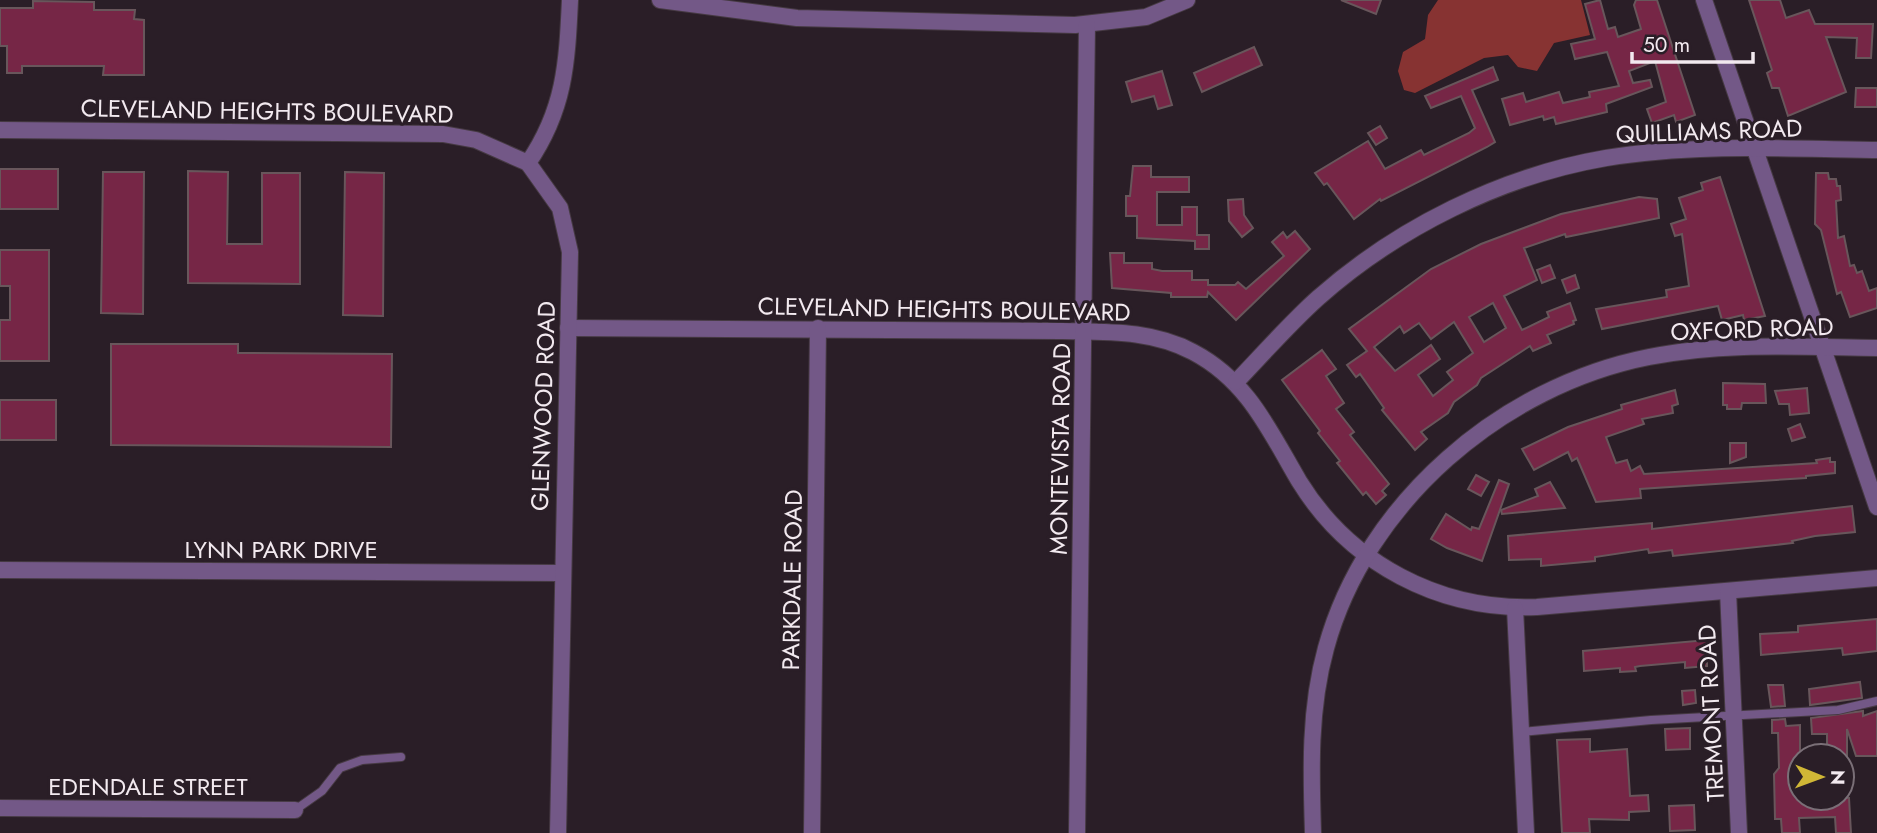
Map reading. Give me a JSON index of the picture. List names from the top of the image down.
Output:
{
  "streets": {
    "street": [
      "CLEVELAND HEIGHTS BOULEVARD",
      "QUILLIAMS ROAD",
      "OXFORD ROAD",
      "GLENWOOD ROAD",
      "MONTEVISTA ROAD",
      "LYNN PARK DRIVE",
      "PARKDALE ROAD",
      "TREMONT ROAD",
      "EDENDALE STREET"
    ]
  },
  "crossings": [
    ["CLEVELAND HEIGHTS BOULEVARD", "QUILLIAMS ROAD"],
    ["CLEVELAND HEIGHTS BOULEVARD", "OXFORD ROAD"],
    ["CLEVELAND HEIGHTS BOULEVARD", "GLENWOOD ROAD"],
    ["CLEVELAND HEIGHTS BOULEVARD", "MONTEVISTA ROAD"],
    ["CLEVELAND HEIGHTS BOULEVARD", "PARKDALE ROAD"],
    ["CLEVELAND HEIGHTS BOULEVARD", "TREMONT ROAD"],
    ["GLENWOOD ROAD", "LYNN PARK DRIVE"]
  ],
  "scale_bar": "50 m",
  "north": "right"
}
